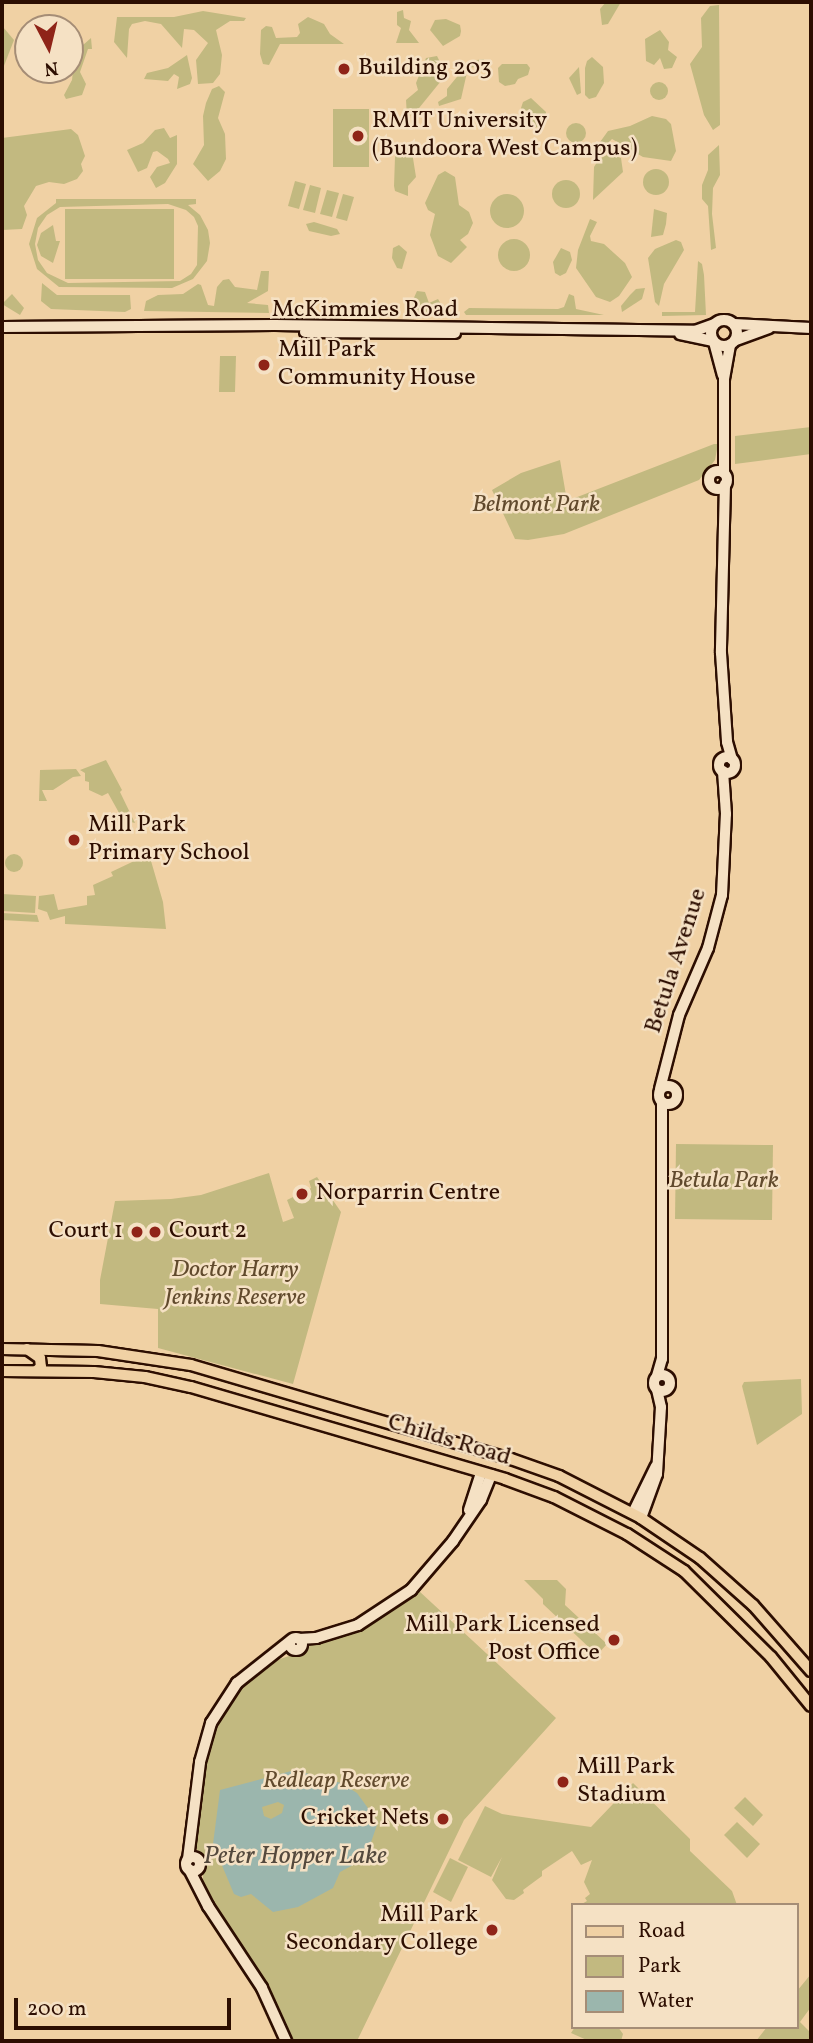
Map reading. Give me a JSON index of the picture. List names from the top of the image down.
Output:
{
  "streets": {
    "main road": ["Childs Road"],
    "street": ["McKimmies Road", "Betula Avenue"]
  },
  "water": ["Peter Hopper Lake"],
  "parks": [
    "Belmont Park",
    "Betula Park",
    "Doctor Harry Jenkins Reserve",
    "Redleap Reserve"
  ],
  "places": [
    "Building 203",
    "RMIT University (Bundoora West Campus)",
    "Mill Park Community House",
    "Mill Park Primary School",
    "Norparrin Centre",
    "Court 1",
    "Court 2",
    "Mill Park Licensed Post Office",
    "Mill Park Stadium",
    "Cricket Nets",
    "Mill Park Secondary College"
  ],
  "legend": ["Road", "Park", "Water"],
  "scale_bar": "200 m",
  "north": "bottom"
}
